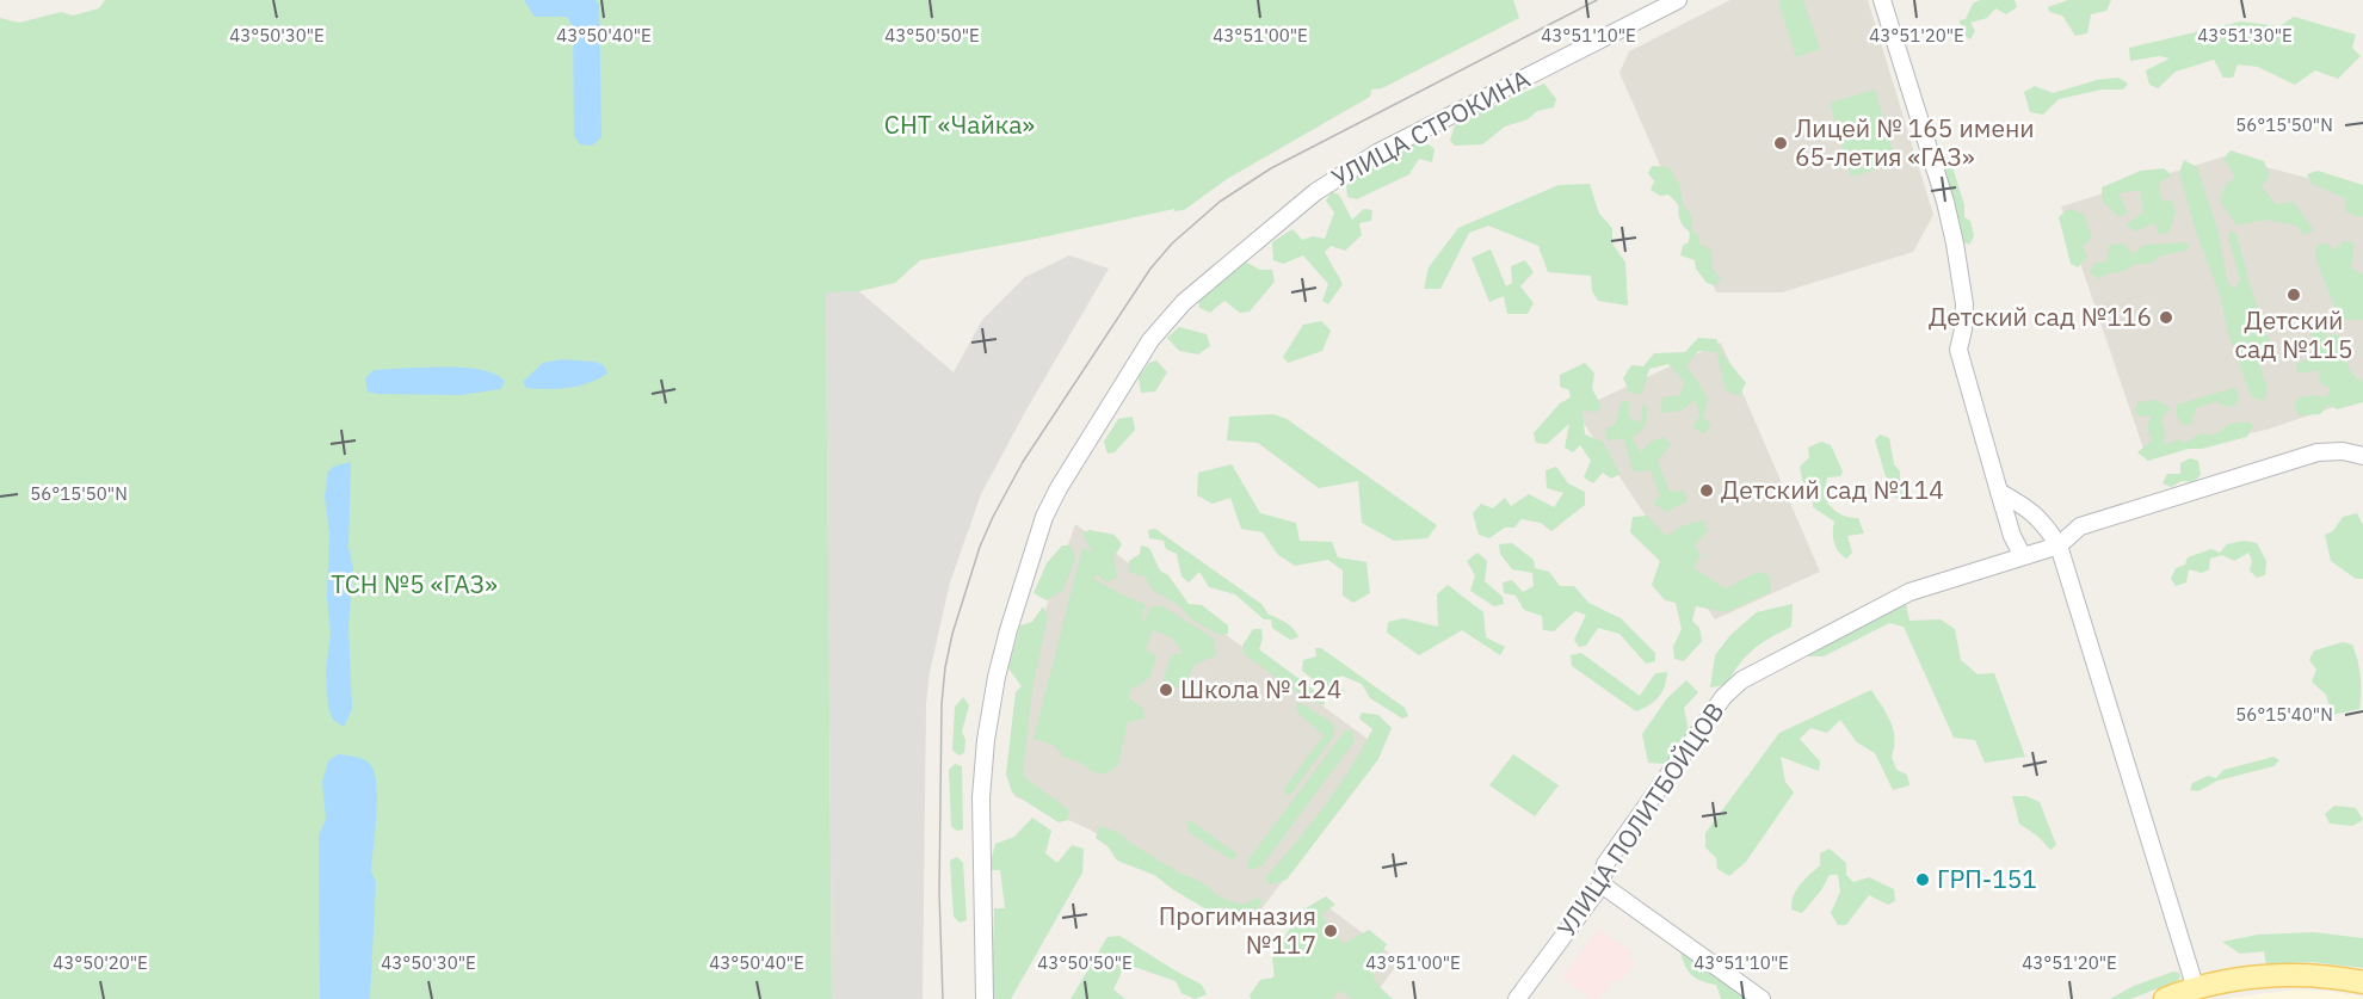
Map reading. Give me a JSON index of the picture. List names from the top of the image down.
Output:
{
  "streets": {
    "street": ["УЛИЦА СТРОКИНА", "УЛИЦА ПОЛИТБОЙЦОВ"]
  },
  "parks": ["СНТ «Чайка»", "ТСН №5 «ГАЗ»"],
  "places": [
    "Лицей № 165 имени 65-летия «ГАЗ»",
    "Детский сад №115",
    "Детский сад №116",
    "Детский сад №114",
    "Школа № 124",
    "ГРП-151",
    "Прогимназия №117"
  ],
  "coordinates": [
    "43°50'30\"E",
    "43°50'40\"E",
    "43°50'50\"E",
    "43°51'00\"E",
    "43°51'10\"E",
    "43°51'20\"E",
    "43°51'30\"E",
    "56°15'50\"N",
    "56°15'40\"N",
    "43°50'20\"E"
  ]
}
